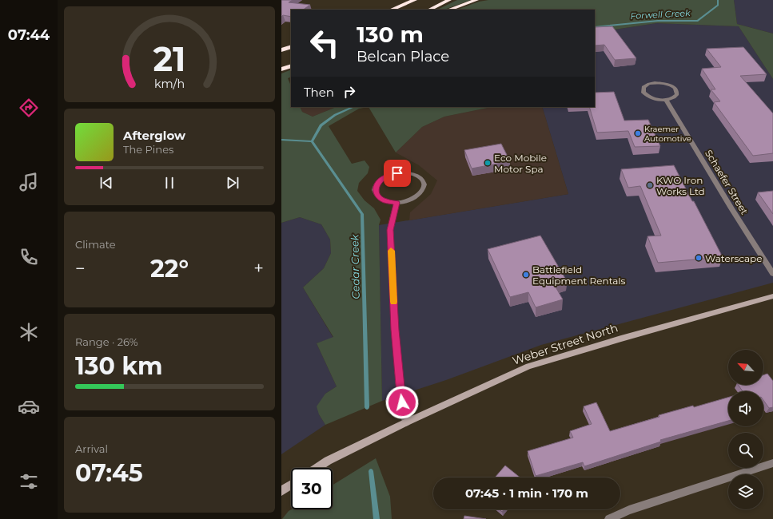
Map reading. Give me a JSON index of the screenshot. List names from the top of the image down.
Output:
{
  "streets": {
    "main road": ["Weber Street North"],
    "street": ["Schaefer Street"]
  },
  "water": ["Forwell Creek", "Cedar Creek"],
  "places": [
    "Kraemer Automotive",
    "Eco Mobile Motor Spa",
    "KWO Iron Works Ltd",
    "Waterscape",
    "Battlefield Equipment Rentals"
  ],
  "north": "top left",
  "page": {
    "tabs": "07:44",
    "turn": ["130 m", "Belcan Place"],
    "then": "Then",
    "song": ["Afterglow", "The Pines"],
    "tile": [
      "Climate",
      ["Range · 26%", "130 km"],
      ["Arrival", "07:45"]
    ],
    "heat": ["−", "22°", "+"],
    "limit": "30",
    "trip": "07:45 · 1 min · 170 m",
    "gauge": ["21", "km/h"]
  }
}
